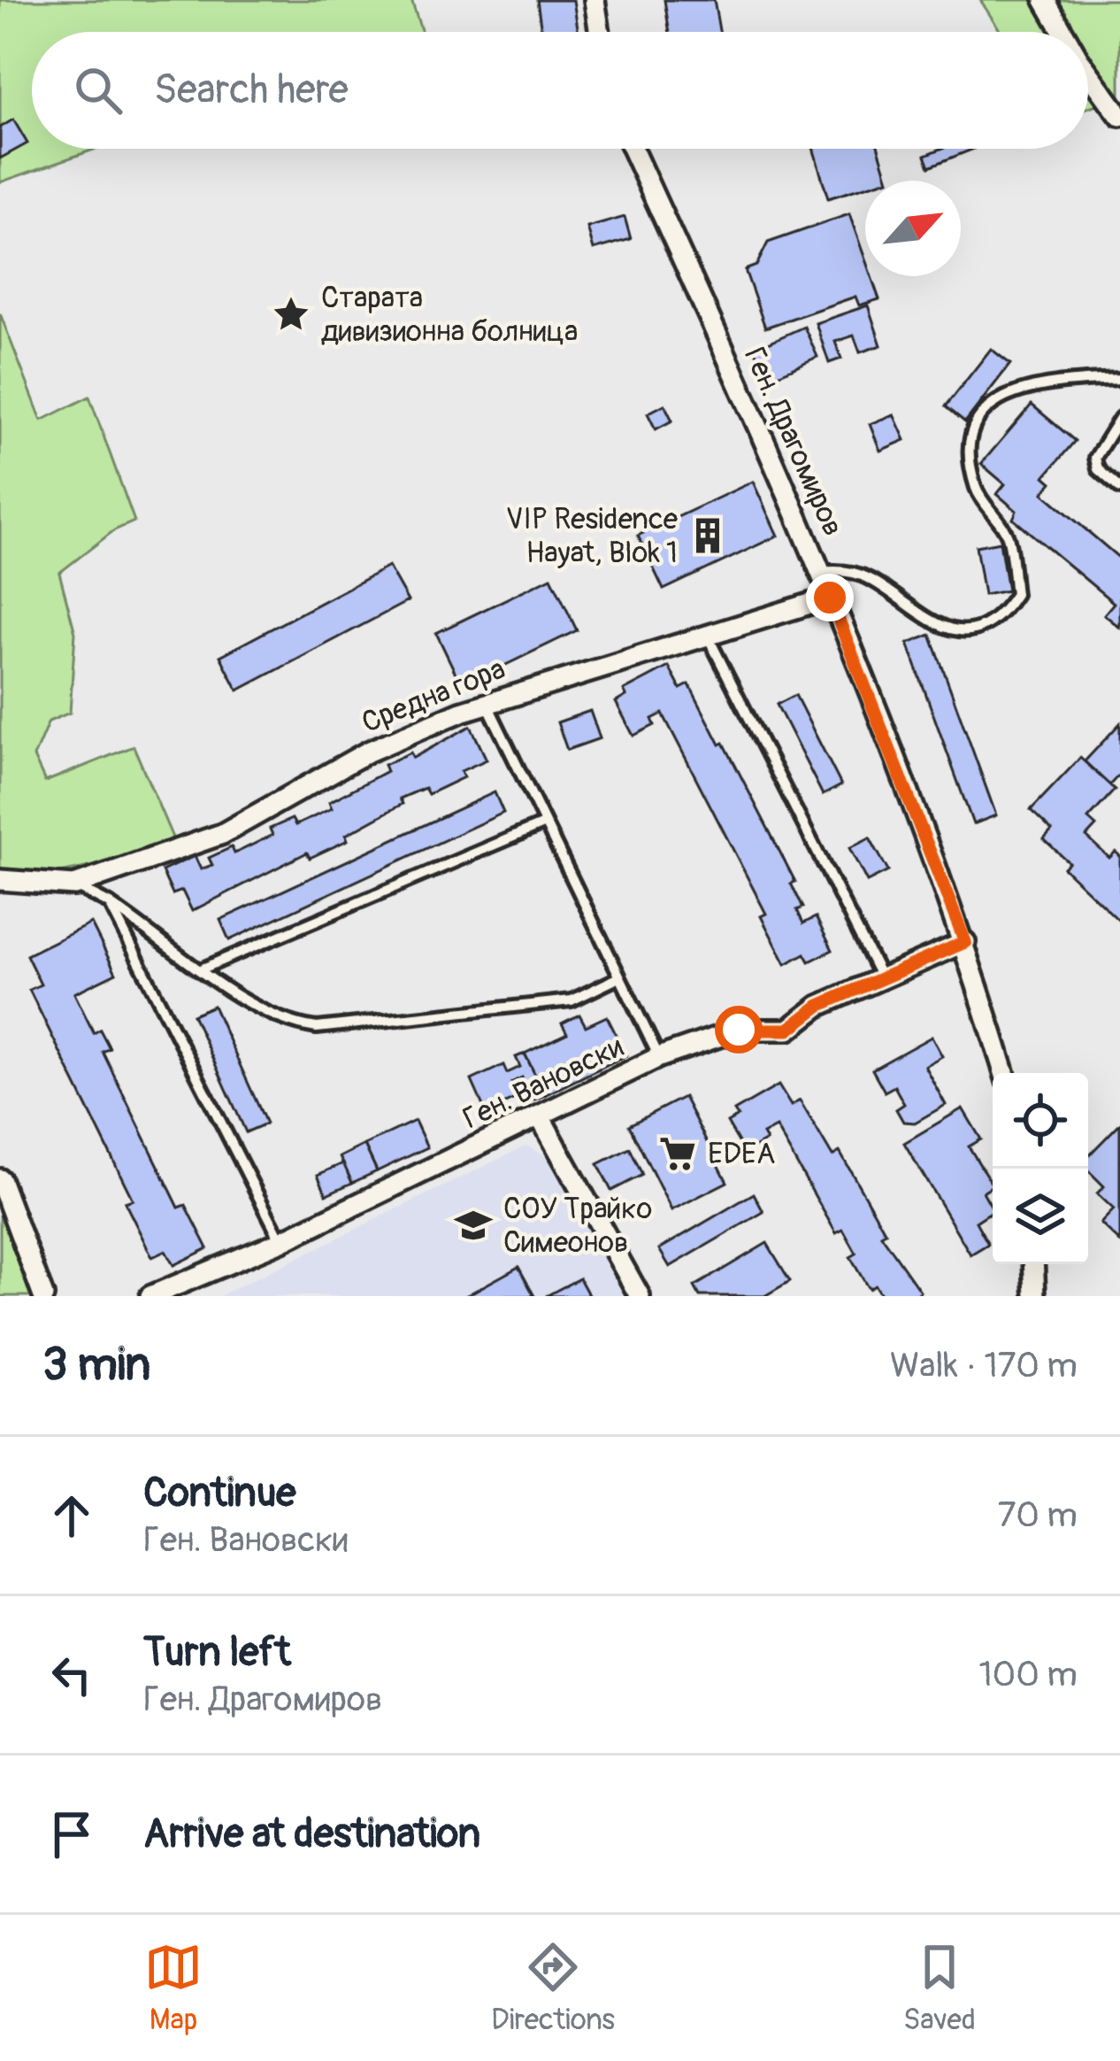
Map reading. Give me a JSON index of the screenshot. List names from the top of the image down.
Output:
{
  "streets": {
    "street": ["Ген. Драгомиров", "Средна гора", "Ген. Вановски"]
  },
  "crossings": [
    ["Ген. Драгомиров", "Средна гора"],
    ["Ген. Драгомиров", "Ген. Вановски"]
  ],
  "places": {
    "place": ["Старата дивизионна болница"],
    "building": ["VIP Residence Hayat, Blok 1"],
    "supermarket": ["EDEA"],
    "school or university": ["СОУ Трайко Симеонов"]
  },
  "north": "top right",
  "page": {
    "search": "Search here",
    "heading": ["3 min", "Walk · 170 m"],
    "list": [
      ["Continue", "Ген. Вановски", "70 m"],
      ["Turn left", "Ген. Драгомиров", "100 m"],
      "Arrive at destination"
    ],
    "nav": ["Map", "Directions", "Saved"]
  }
}
